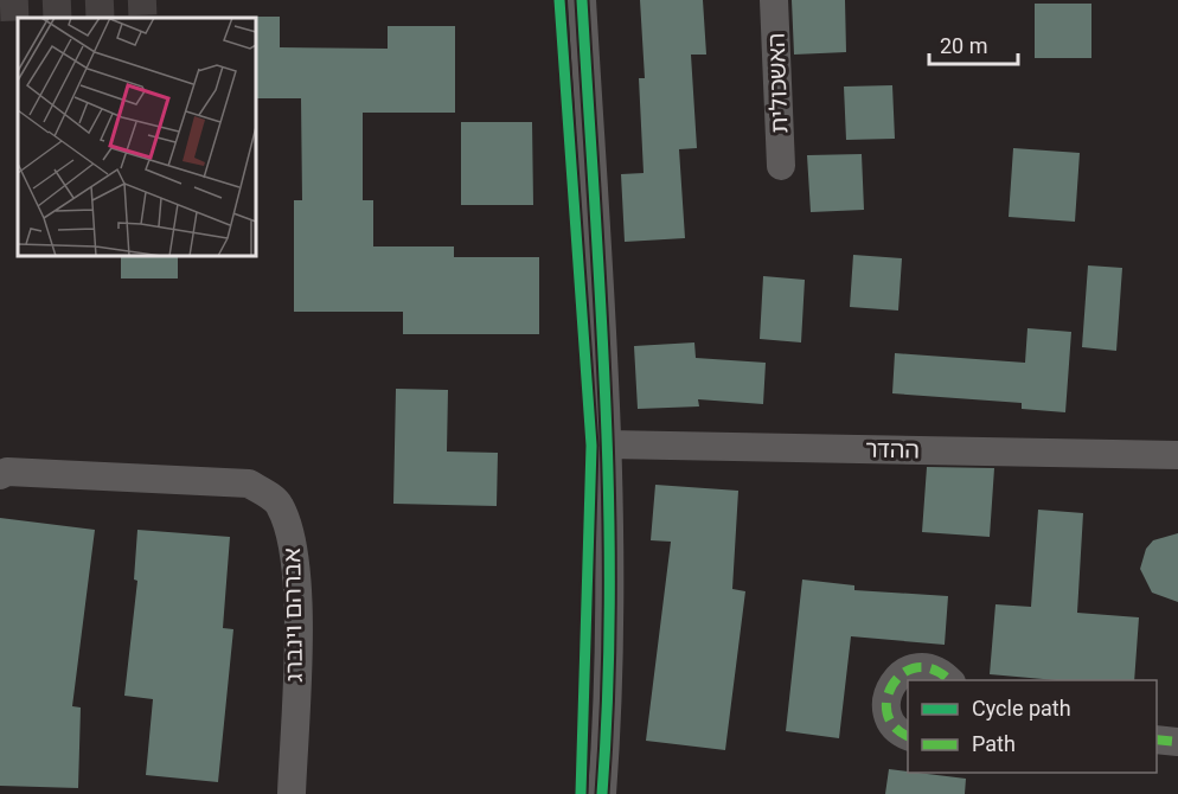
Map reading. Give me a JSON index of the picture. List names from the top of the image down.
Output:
{
  "streets": {
    "street": ["האשכולית", "ההדר", "אברהם וינברג"]
  },
  "legend": ["Cycle path", "Path"],
  "scale_bar": "20 m"
}
